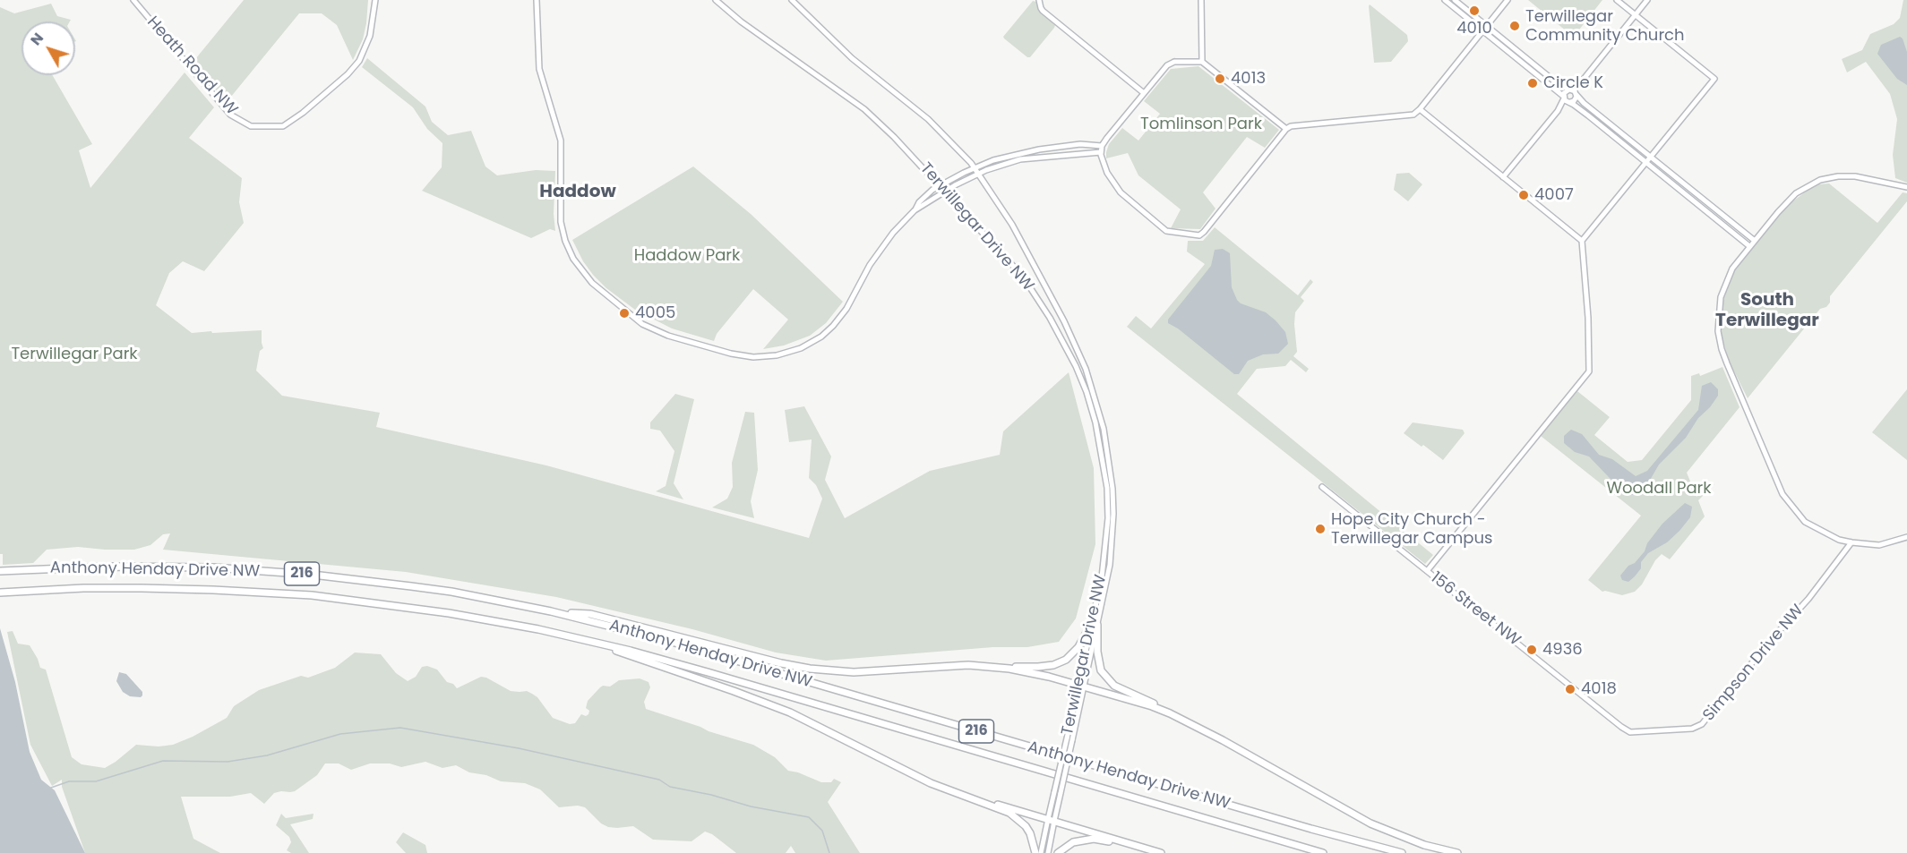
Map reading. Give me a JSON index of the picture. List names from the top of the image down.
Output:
{
  "streets": {
    "highway": ["Anthony Henday Drive NW", "216"],
    "street": [
      "Heath Road NW",
      "Terwillegar Drive NW",
      "156 Street NW",
      "Simpson Drive NW"
    ]
  },
  "crossings": [
    ["156 Street NW", "Simpson Drive NW"]
  ],
  "districts": ["Haddow", "South Terwillegar"],
  "parks": [
    "Tomlinson Park",
    "Haddow Park",
    "Terwillegar Park",
    "Woodall Park"
  ],
  "places": [
    "4010",
    "Terwillegar Community Church",
    "4013",
    "Circle K",
    "4007",
    "4005",
    "Hope City Church - Terwillegar Campus",
    "4936",
    "4018"
  ],
  "north": "top left"
}
